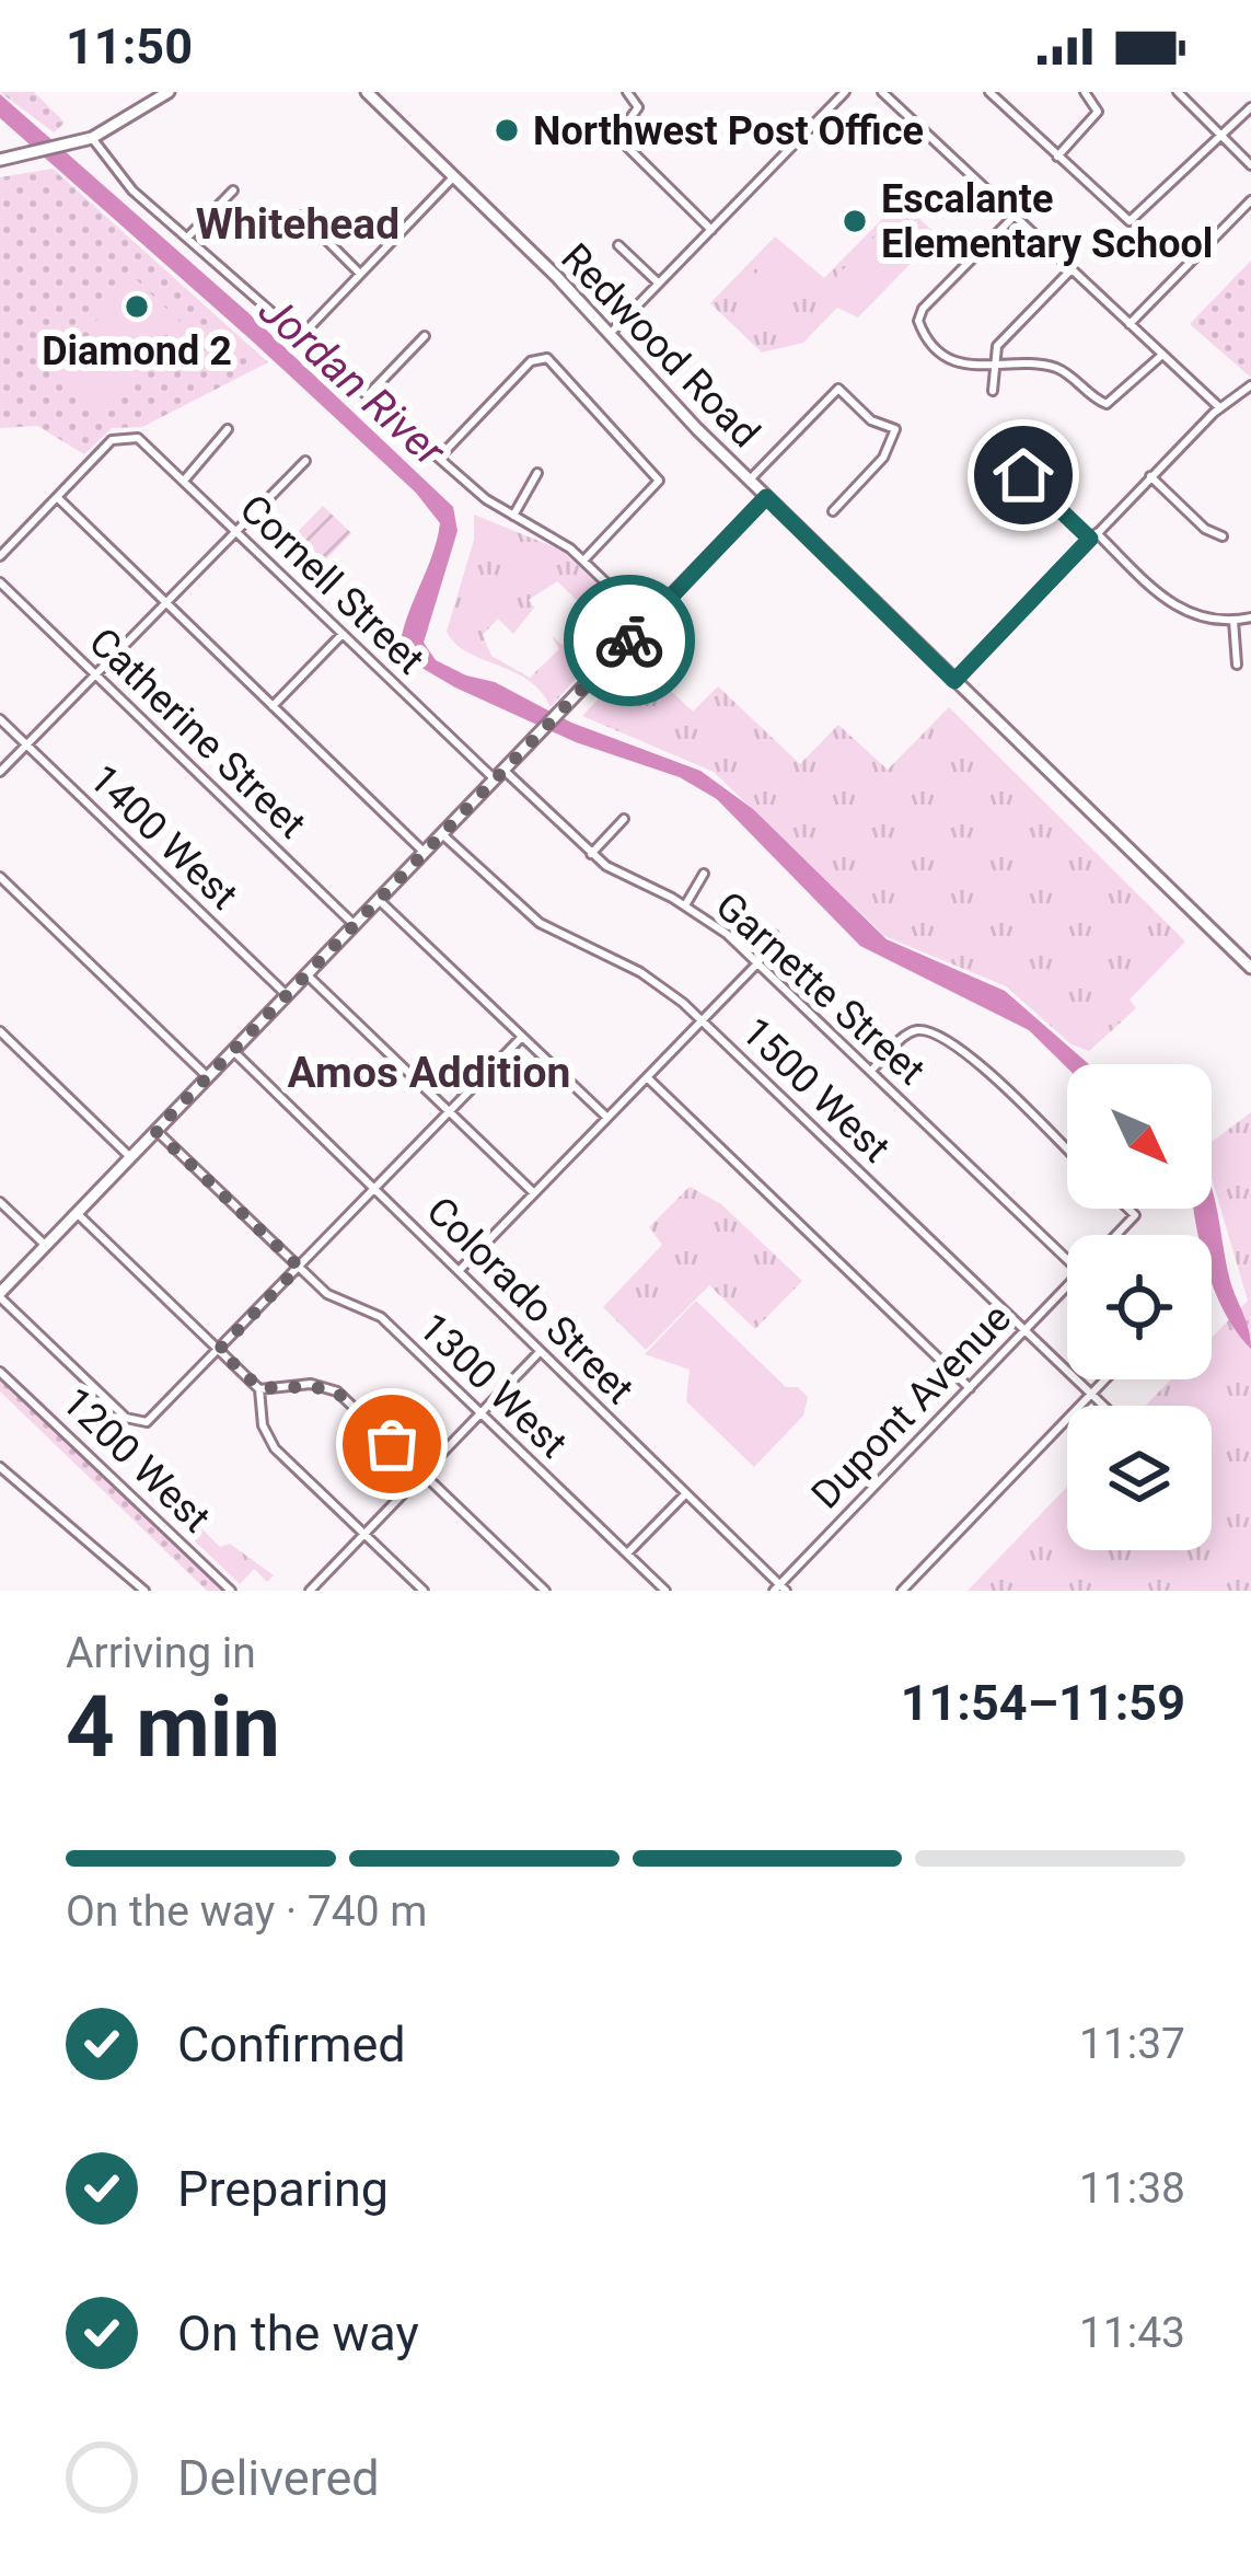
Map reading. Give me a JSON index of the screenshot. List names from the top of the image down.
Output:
{
  "streets": {
    "main road": ["Redwood Road"],
    "street": [
      "Cornell Street",
      "Catherine Street",
      "1400 West",
      "Garnette Street",
      "1500 West",
      "Colorado Street",
      "1300 West",
      "Dupont Avenue",
      "1200 West"
    ]
  },
  "crossings": [
    ["Cornell Street", "Garnette Street"],
    ["1500 West", "Dupont Avenue"],
    ["Colorado Street", "Dupont Avenue"]
  ],
  "districts": ["Whitehead", "Amos Addition"],
  "water": ["Jordan River"],
  "places": ["Northwest Post Office", "Escalante Elementary School", "Diamond 2"],
  "north": "bottom right",
  "page": {
    "status": "11:50",
    "heading": ["4 min", "Arriving in", "11:54–11:59"],
    "bar": "On the way · 740 m",
    "list": [
      ["Confirmed", "11:37"],
      ["Preparing", "11:38"],
      ["On the way", "11:43"],
      "Delivered"
    ]
  }
}
